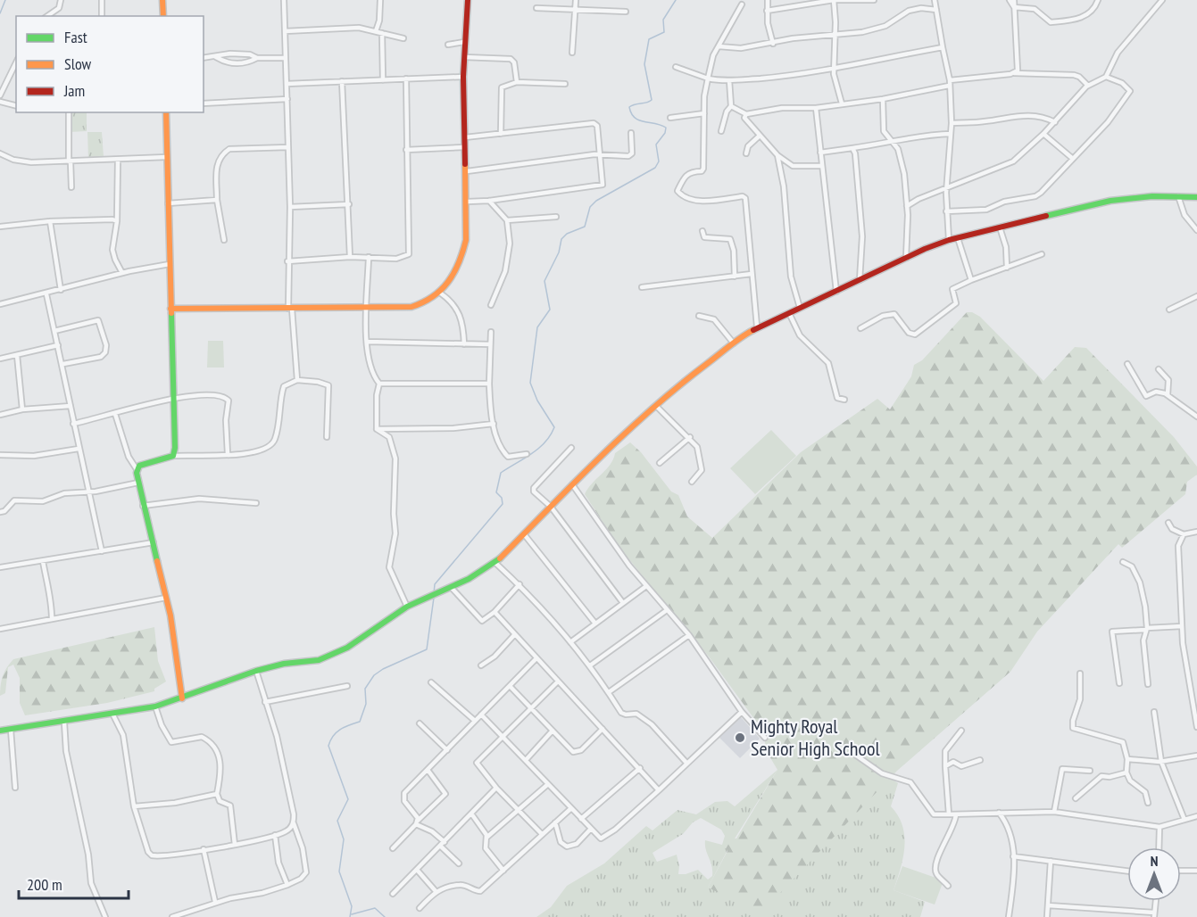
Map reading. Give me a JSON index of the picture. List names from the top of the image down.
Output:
{
  "places": ["Mighty Royal Senior High School"],
  "legend": ["Fast", "Slow", "Jam"],
  "scale_bar": "200 m",
  "north": "top"
}
